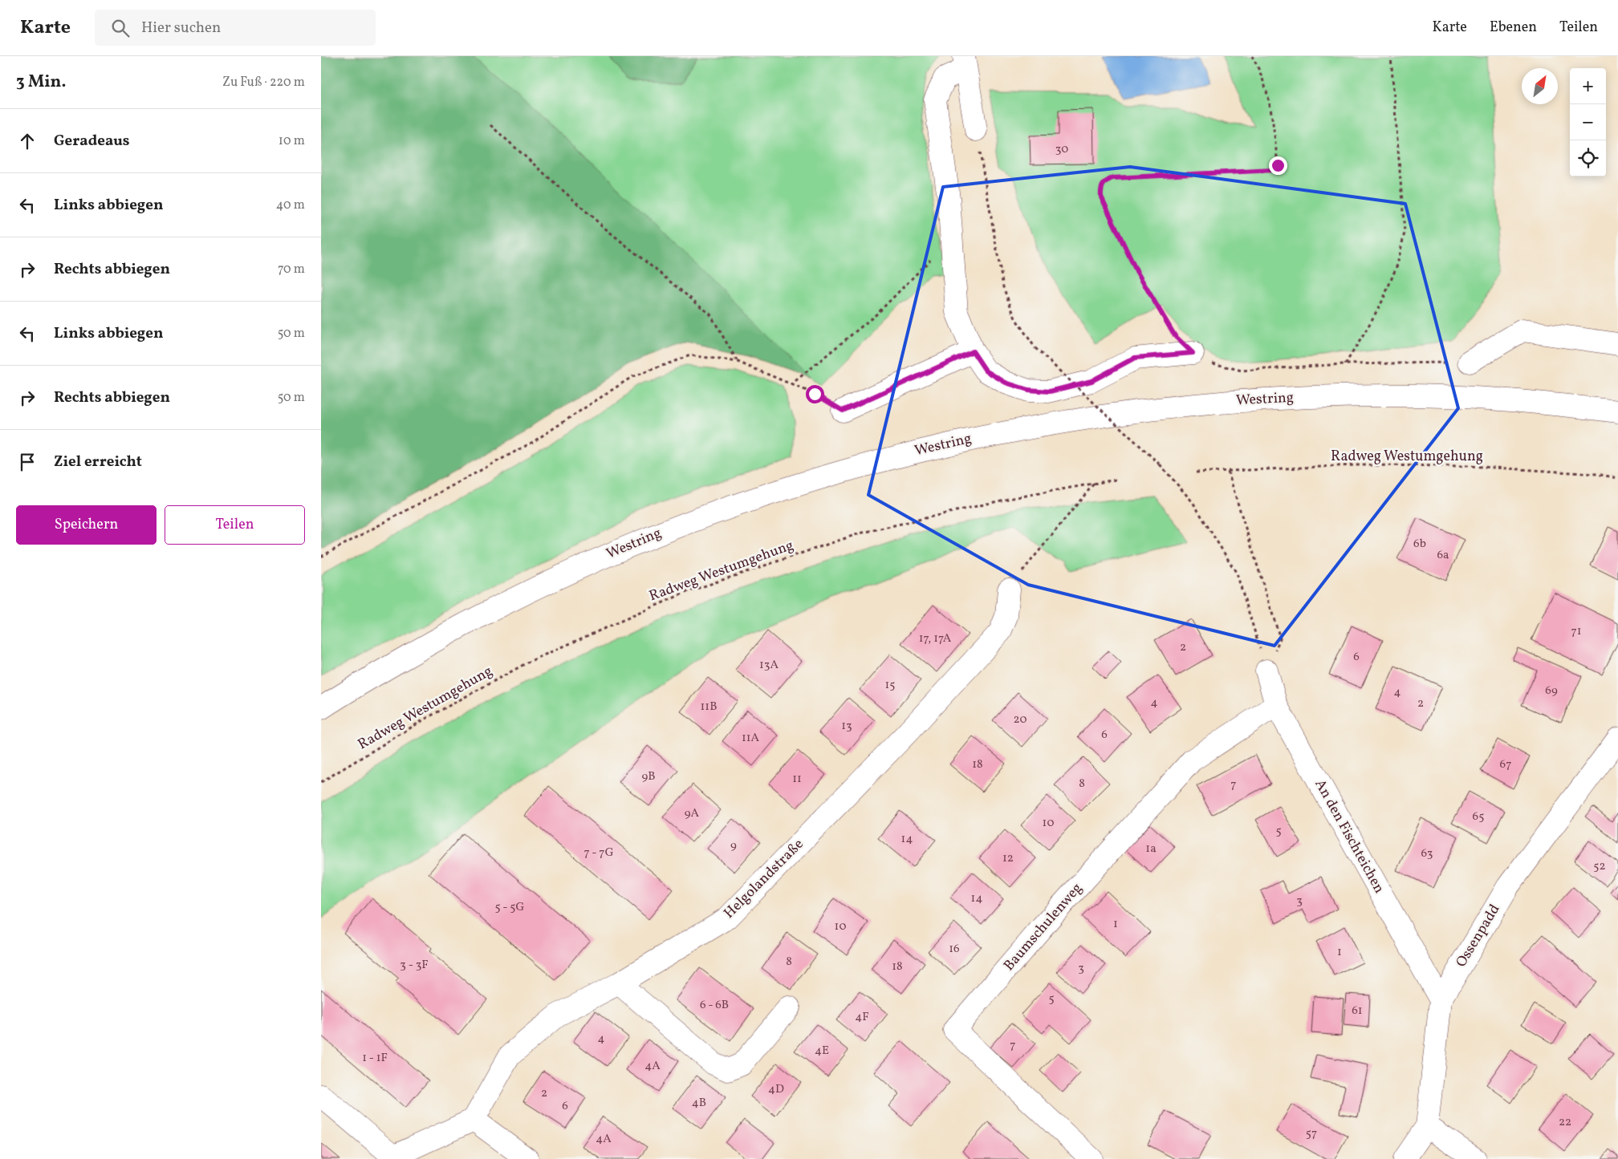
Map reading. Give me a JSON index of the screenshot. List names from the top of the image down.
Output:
{
  "streets": {
    "street": [
      "Westring",
      "An den Fischteichen",
      "Helgolandstraße",
      "Baumschulenweg",
      "Ossenpadd"
    ],
    "path": ["Radweg Westumgehung"]
  },
  "crossings": [
    ["An den Fischteichen", "Baumschulenweg"],
    ["An den Fischteichen", "Ossenpadd"]
  ],
  "house_numbers": [
    "30",
    "6b",
    "6a",
    "71",
    "17, 17A",
    "2",
    "6",
    "13A",
    "15",
    "69",
    "4",
    "4",
    "2",
    "11B",
    "20",
    "13",
    "6",
    "11A",
    "18",
    "67",
    "9B",
    "11",
    "8",
    "7",
    "9A",
    "65",
    "10",
    "5",
    "14",
    "9",
    "1a",
    "7 - 7G",
    "63",
    "12",
    "52",
    "14",
    "3",
    "5 - 5G",
    "1",
    "10",
    "16",
    "1",
    "8",
    "3 - 3F",
    "18",
    "3",
    "5",
    "6 - 6B",
    "61",
    "4F",
    "4",
    "7",
    "4E",
    "1 - 1F",
    "4A",
    "4D",
    "2",
    "4B",
    "6",
    "22",
    "57",
    "4A"
  ],
  "north": "top right",
  "page": {
    "header": "Karte",
    "search": "Hier suchen",
    "nav": ["Karte", "Ebenen", "Teilen"],
    "heading": ["3 Min.", "Zu Fuß · 220 m"],
    "map_buttons": ["+", "−"],
    "list": [
      ["Geradeaus", "10 m"],
      ["Links abbiegen", "40 m"],
      ["Rechts abbiegen", "70 m"],
      ["Links abbiegen", "50 m"],
      ["Rechts abbiegen", "50 m"],
      "Ziel erreicht"
    ],
    "buttons": ["Speichern", "Teilen"]
  }
}
